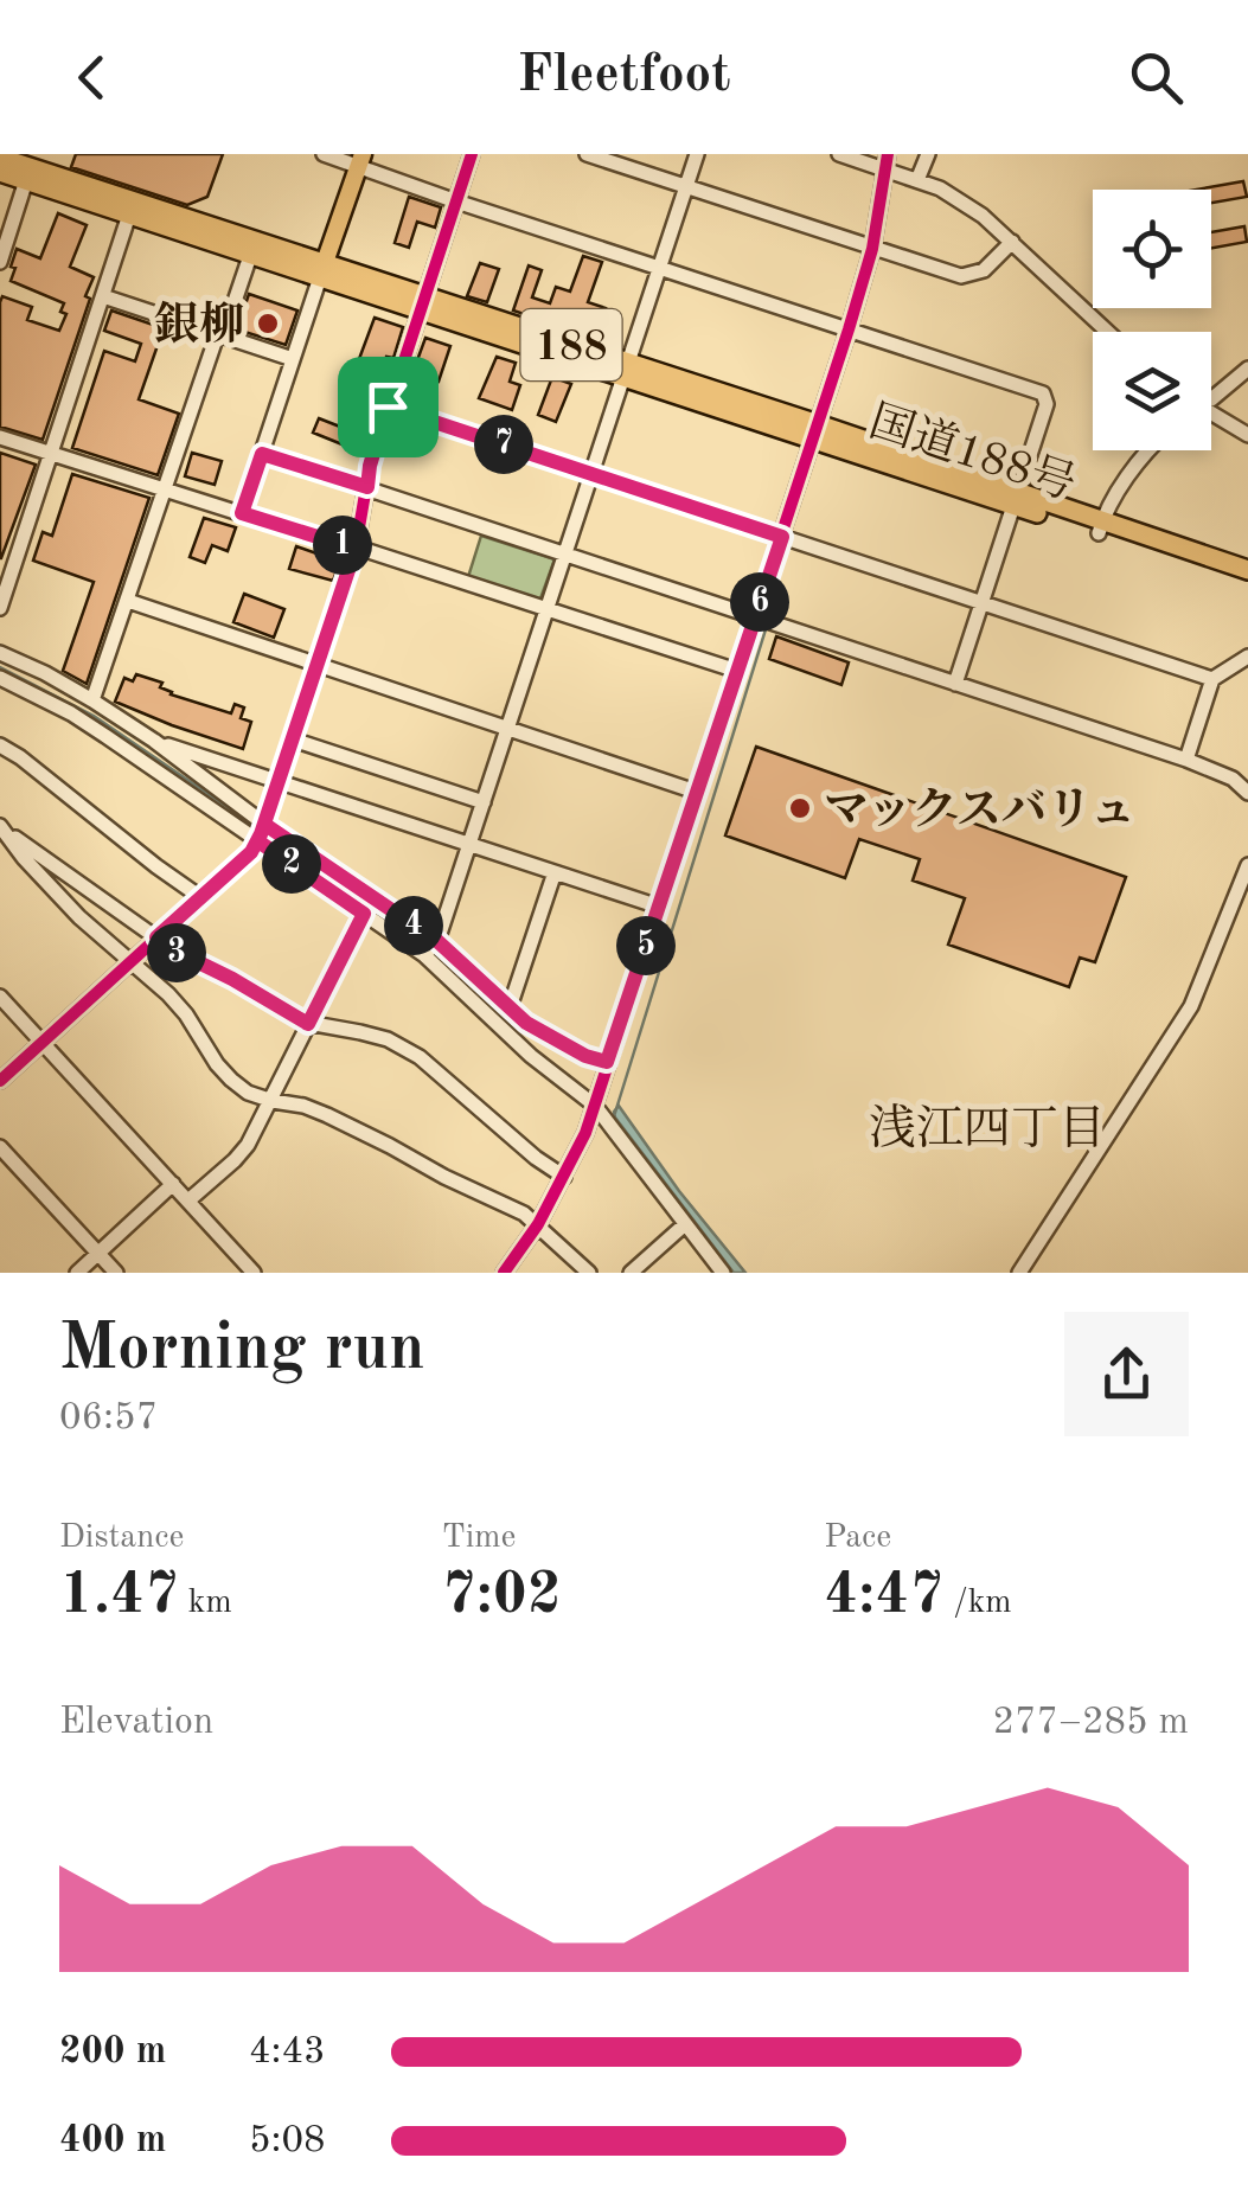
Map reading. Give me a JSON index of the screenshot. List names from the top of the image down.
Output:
{
  "streets": {
    "highway": ["188", "国道188号"]
  },
  "districts": ["浅江四丁目"],
  "places": ["銀柳", "マックスバリュ"],
  "page": {
    "header": "Fleetfoot",
    "pins": [
      "7",
      "1",
      "6",
      "2",
      "4",
      "5",
      "3"
    ],
    "heading": ["Morning run", "06:57"],
    "stats": [
      ["Distance", "1.47 km"],
      ["Time", "7:02"],
      ["Pace", "4:47 /km"]
    ],
    "chart": ["Elevation", "277–285 m"],
    "list": [
      {
        "name": "200 m",
        "note": "4:43"
      },
      {
        "name": "400 m",
        "note": "5:08"
      }
    ]
  }
}
